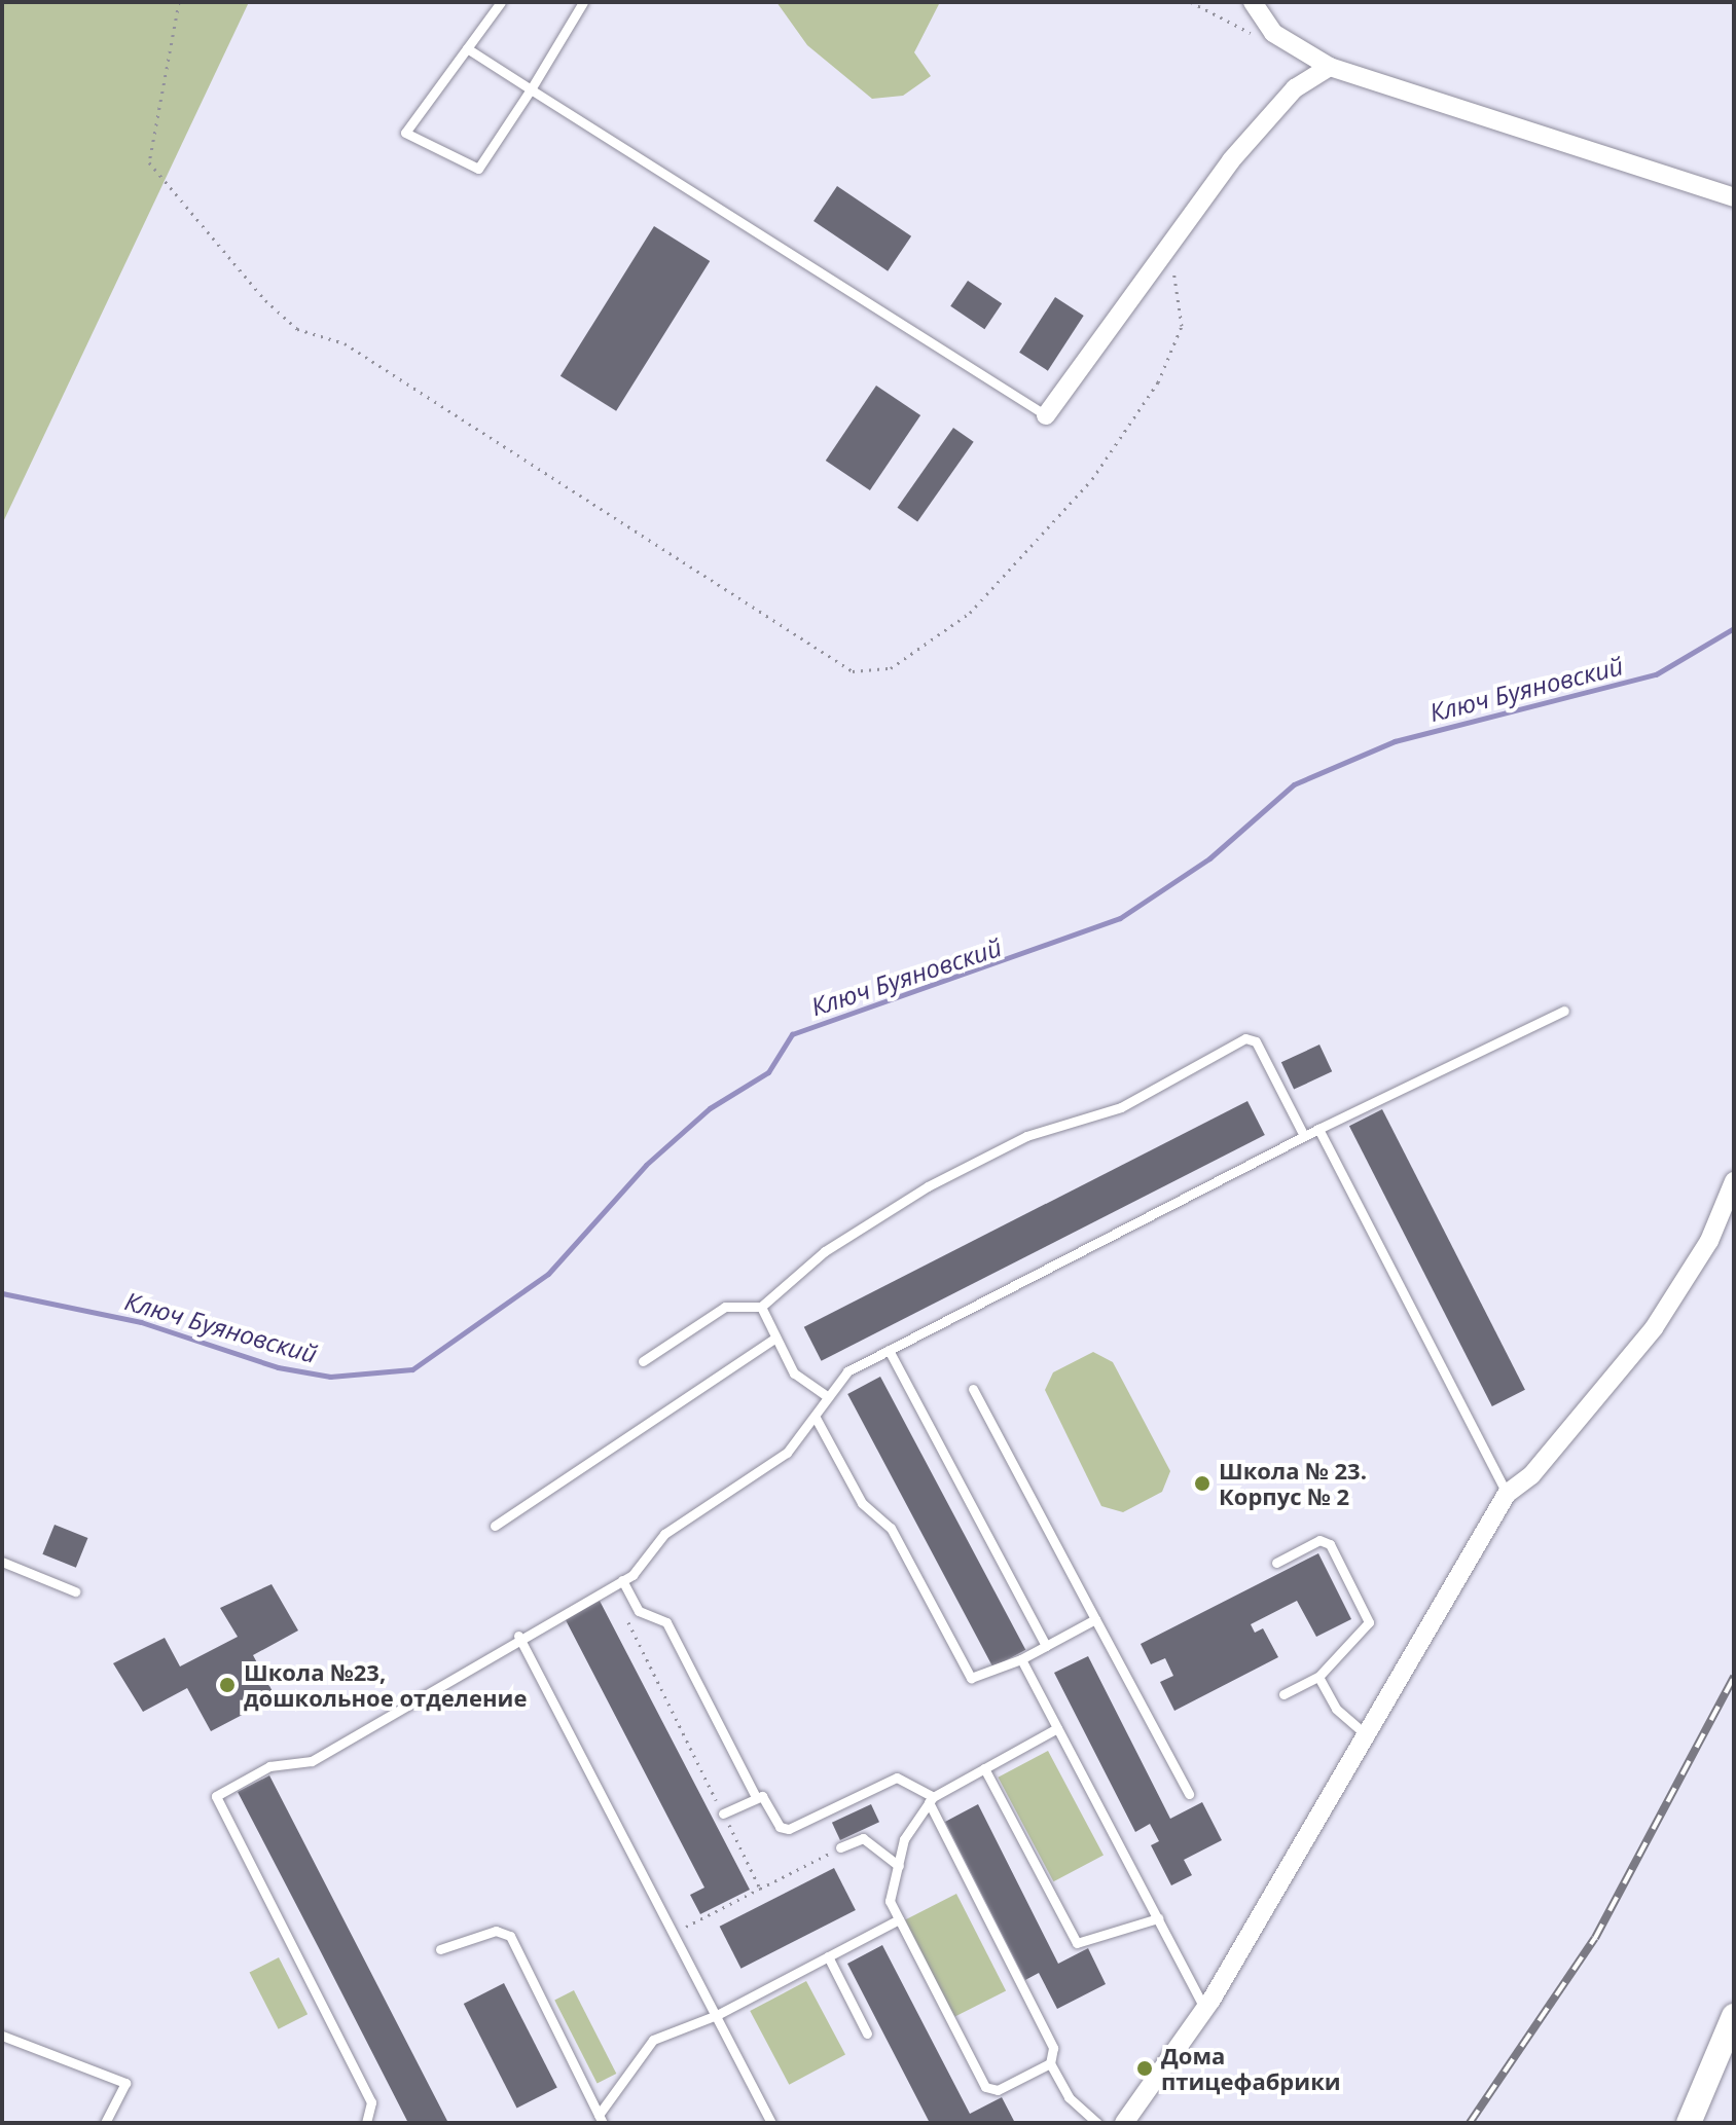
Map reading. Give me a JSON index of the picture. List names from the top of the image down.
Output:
{
  "water": ["Ключ Буяновский"],
  "places": ["Школа № 23. Корпус № 2", "Школа №23, дошкольное отделение", "Дома птицефабрики"]
}
